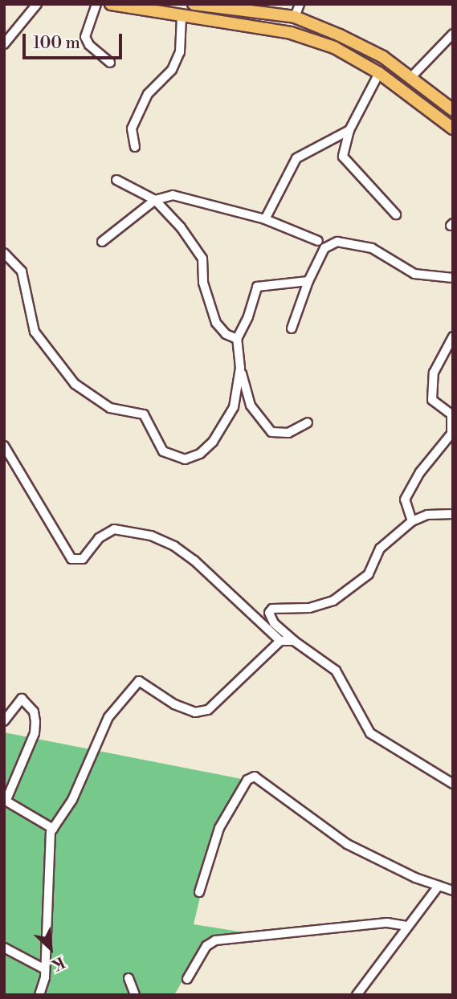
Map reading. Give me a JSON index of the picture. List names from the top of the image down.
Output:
{
  "scale_bar": "100 m",
  "north": "bottom right"
}
